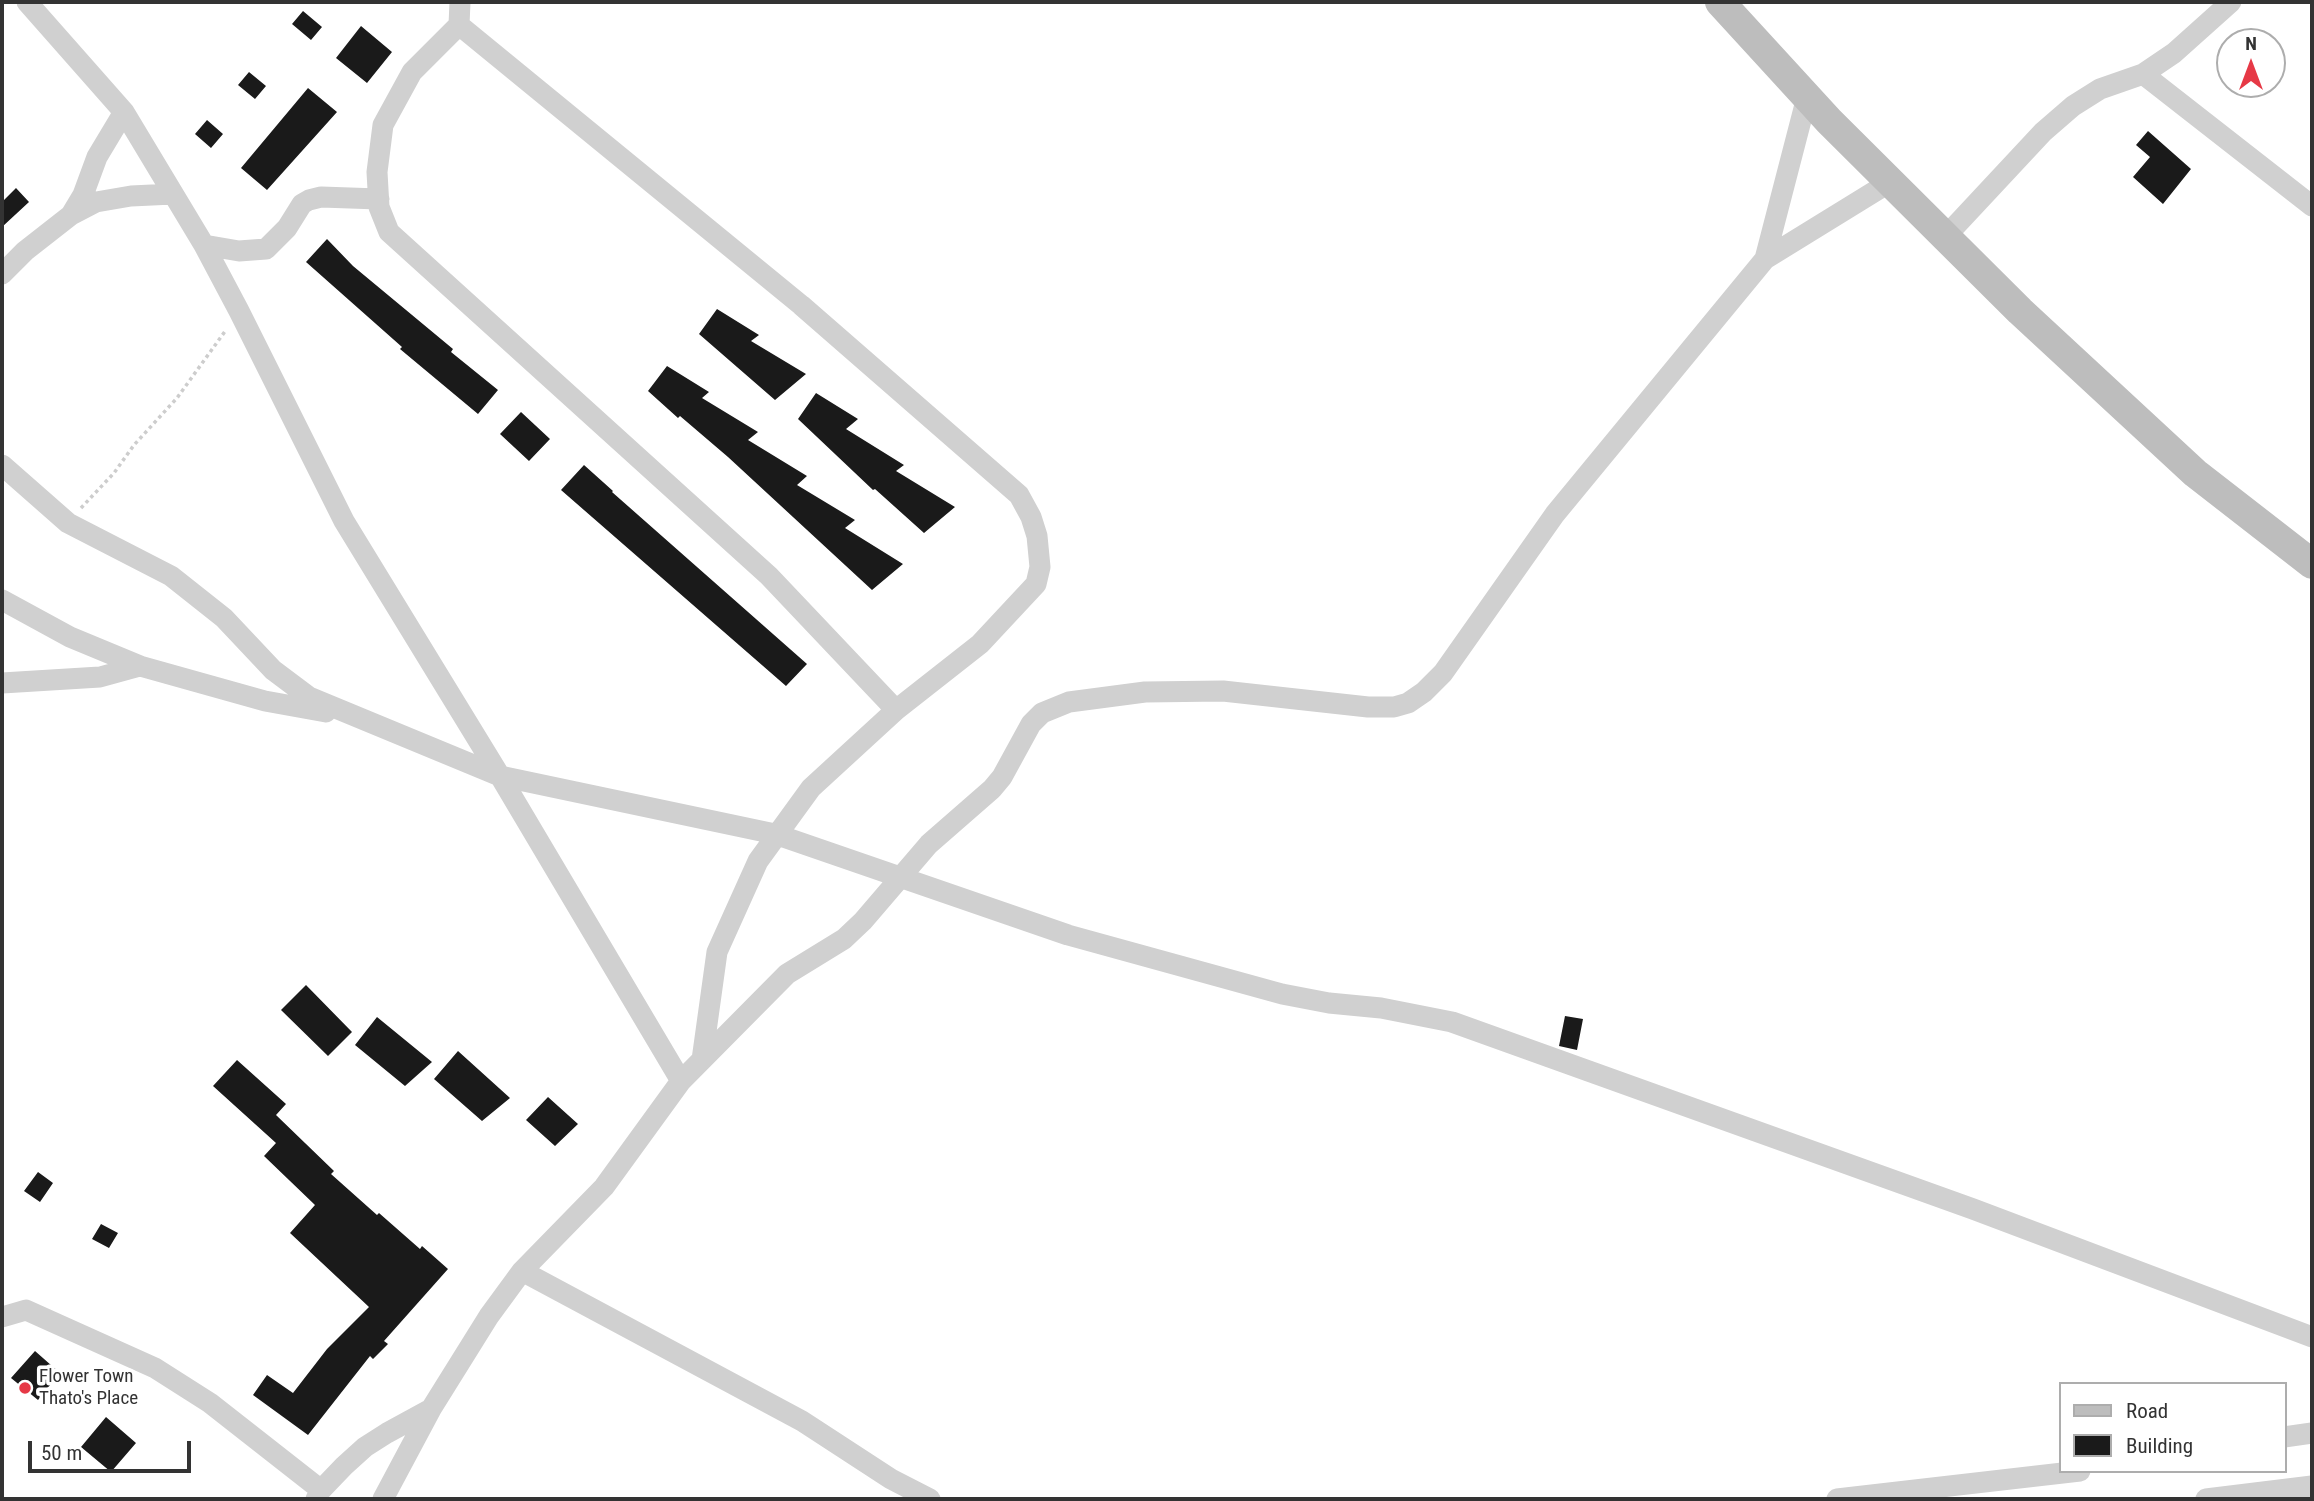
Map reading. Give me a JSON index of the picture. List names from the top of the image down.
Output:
{
  "places": ["Flower Town Thato's Place"],
  "legend": ["Road", "Building"],
  "scale_bar": "50 m",
  "north": "top"
}
